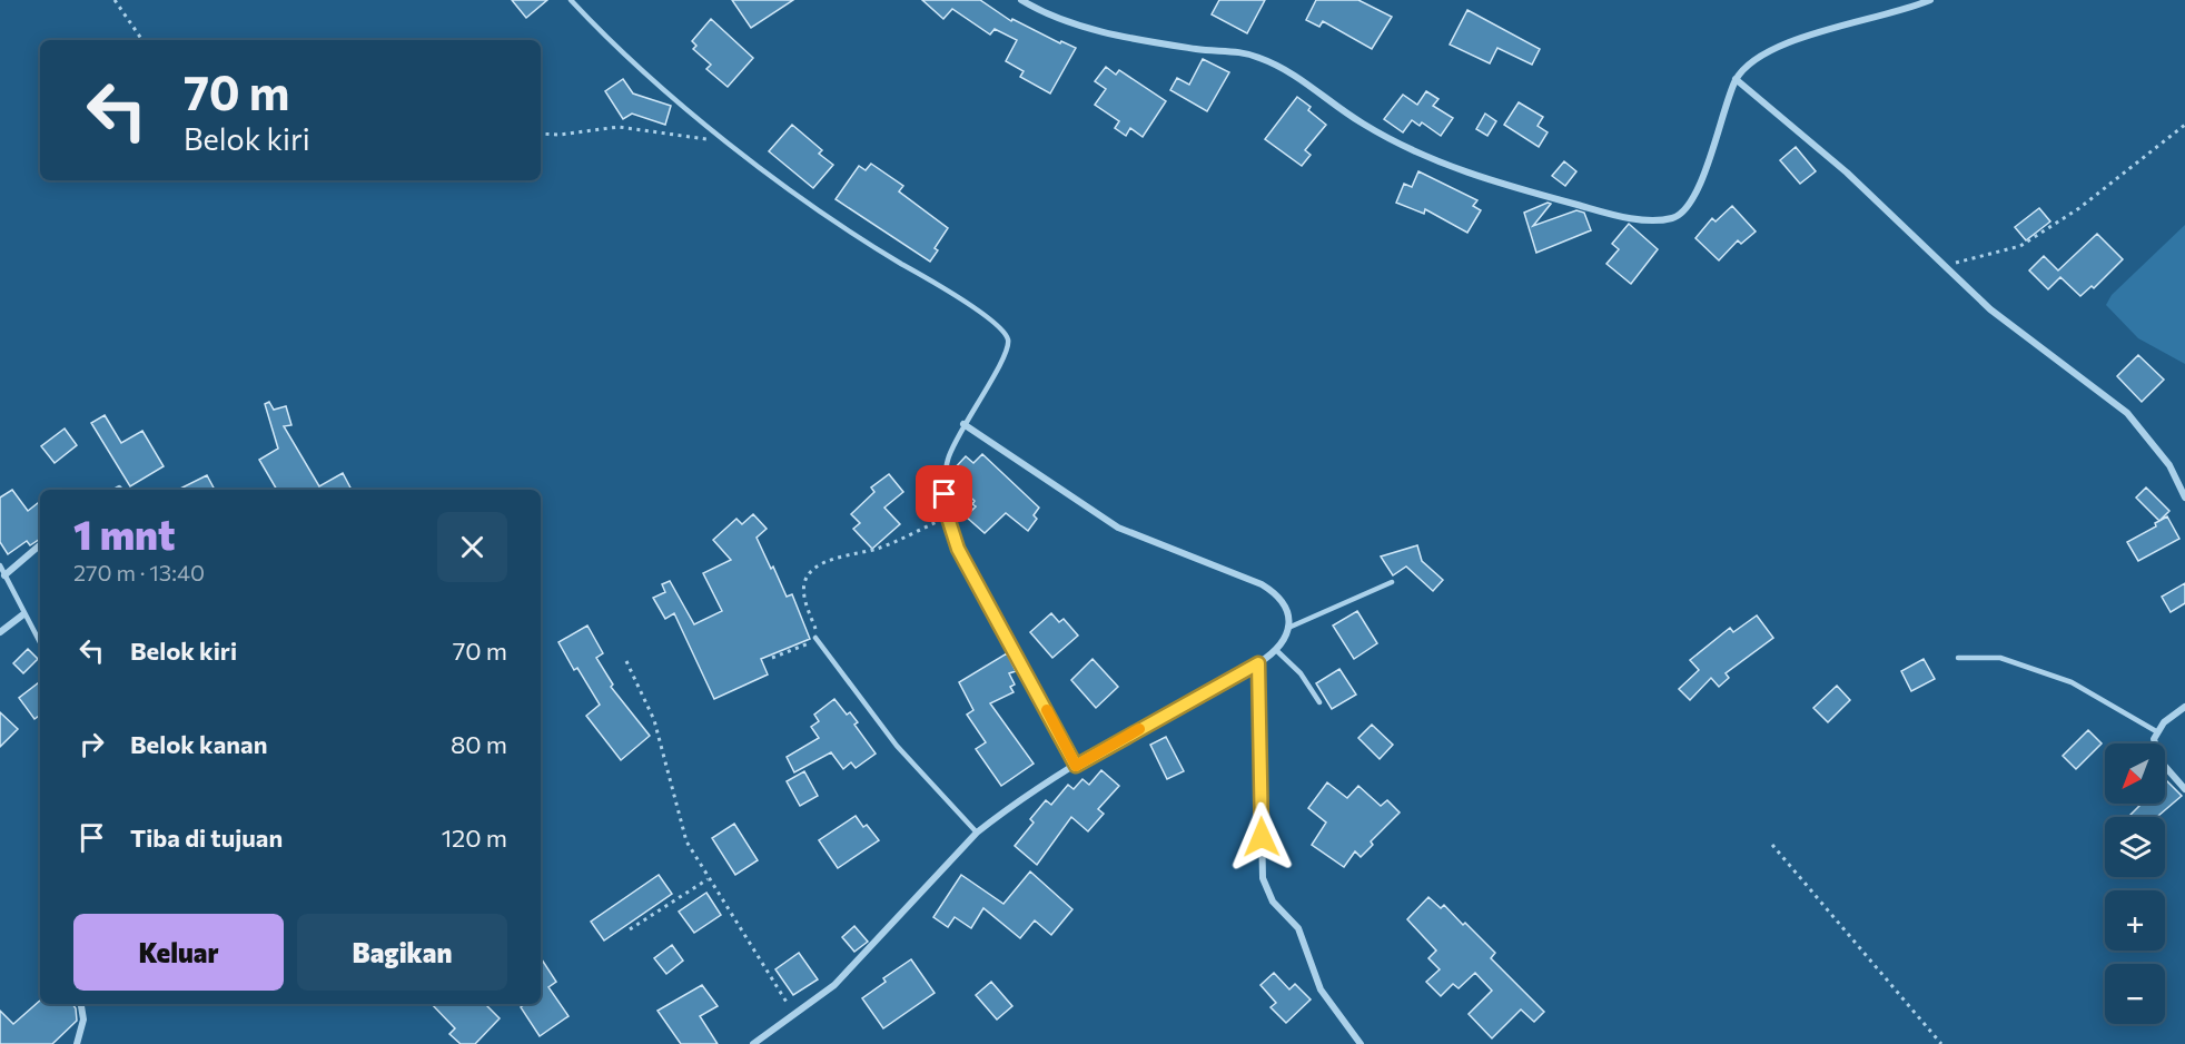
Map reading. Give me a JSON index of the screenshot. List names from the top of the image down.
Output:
{
  "north": "bottom left",
  "page": {
    "turn": ["70 m", "Belok kiri"],
    "heading": ["1 mnt", "270 m · 13:40"],
    "list": [
      {
        "name": "Belok kiri",
        "value": "70 m"
      },
      {
        "name": "Belok kanan",
        "value": "80 m"
      },
      {
        "name": "Tiba di tujuan",
        "value": "120 m"
      }
    ],
    "map_buttons": ["+", "−"],
    "buttons": ["Keluar", "Bagikan"]
  }
}
